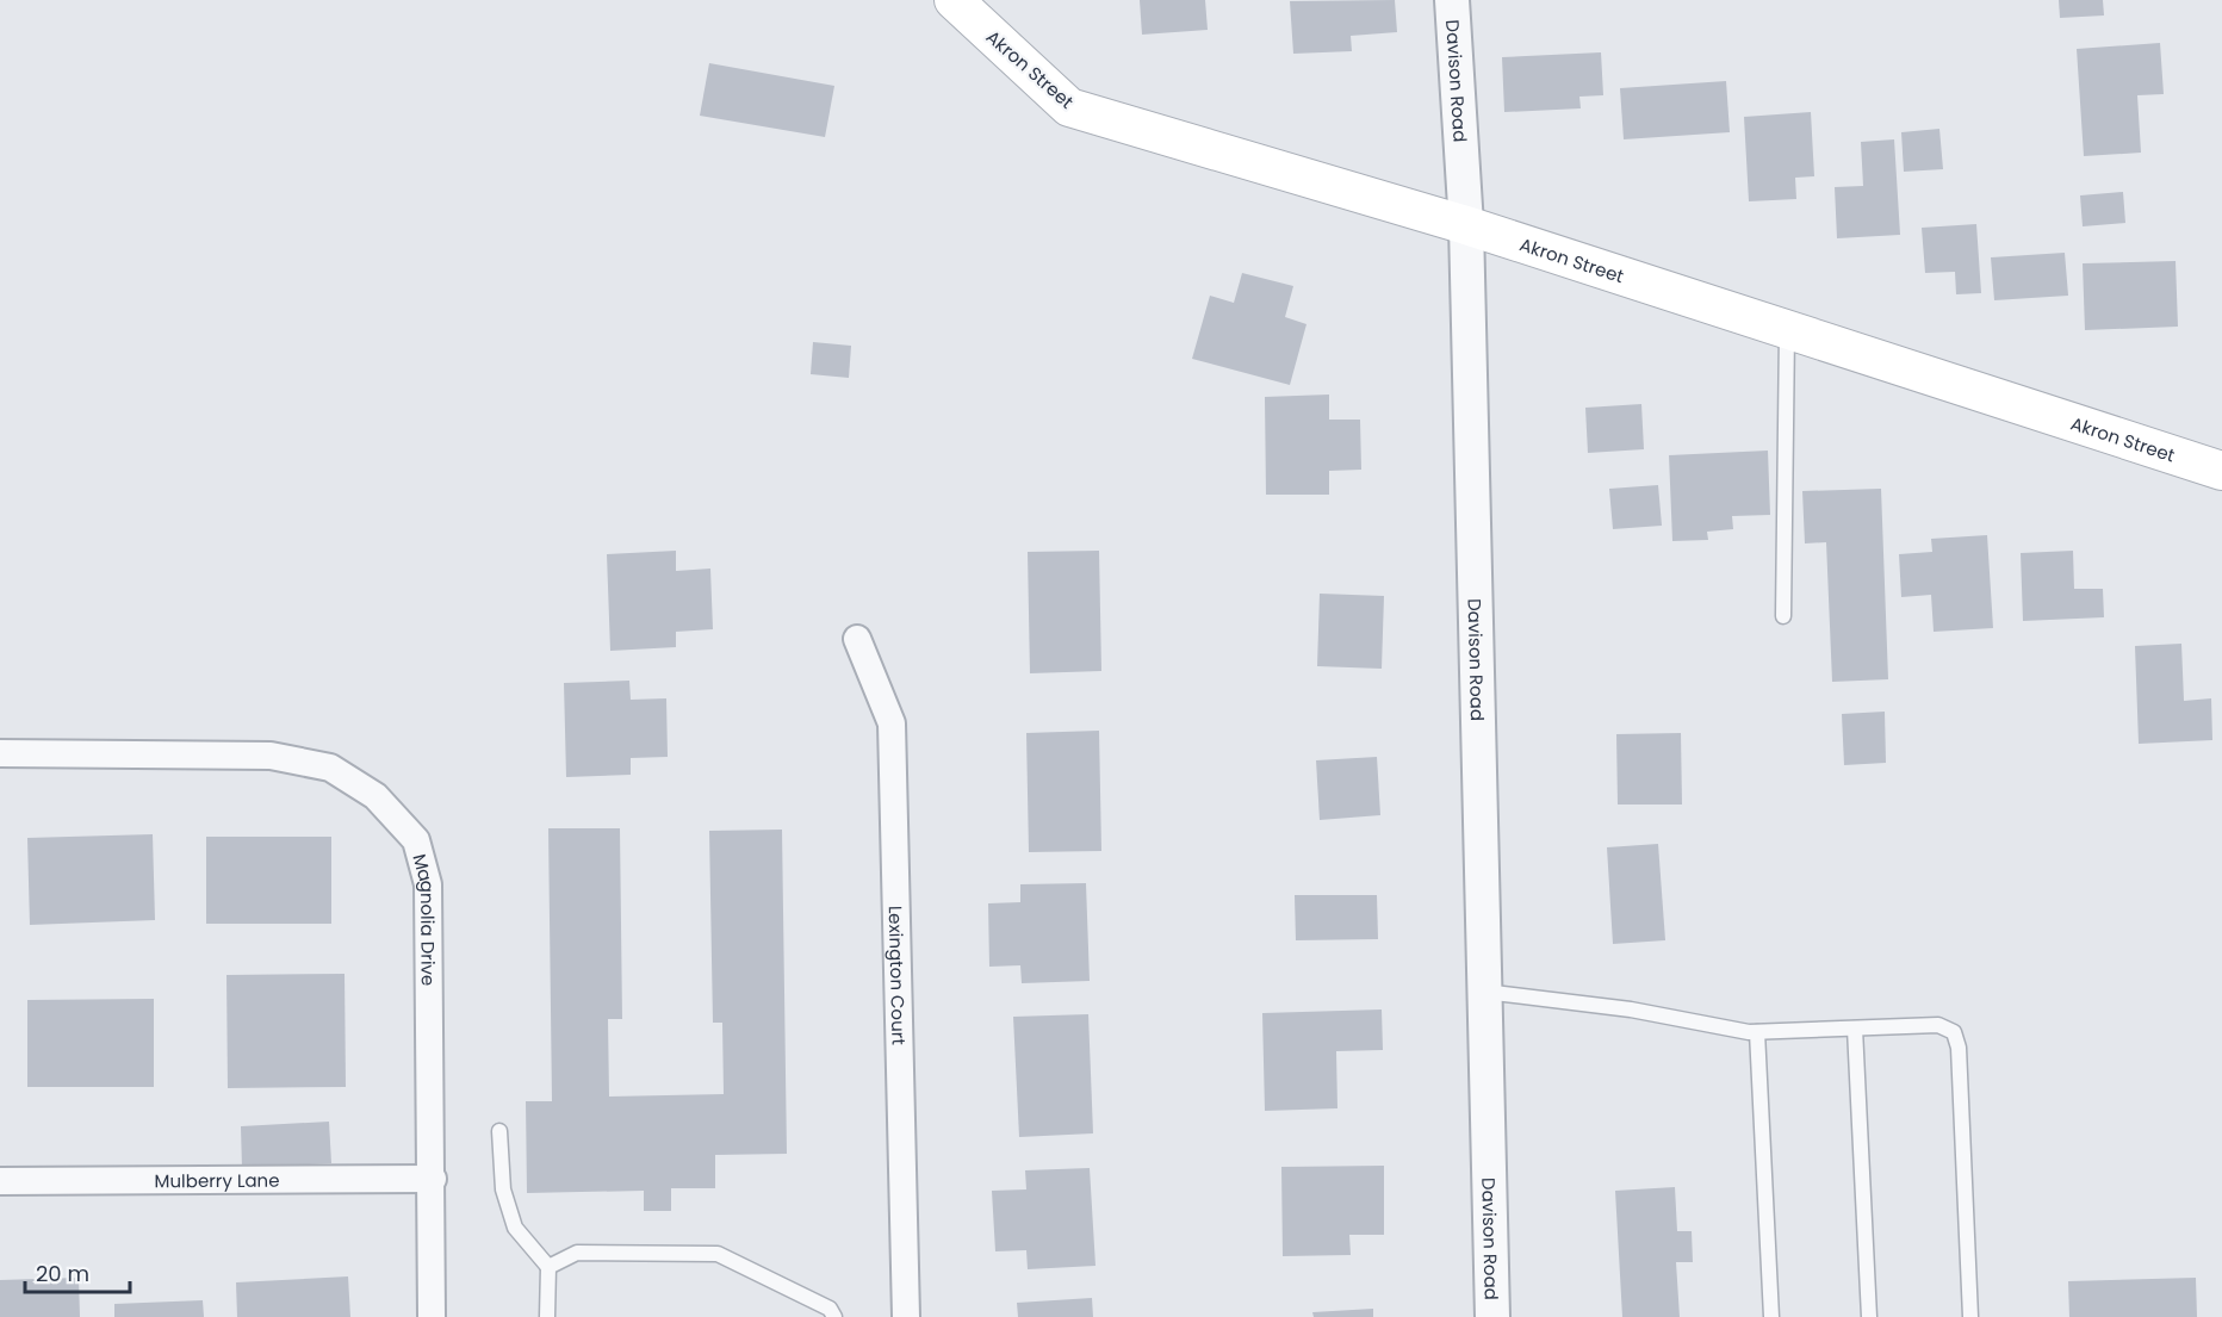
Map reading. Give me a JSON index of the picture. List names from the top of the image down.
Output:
{
  "streets": {
    "main road": ["Akron Street"],
    "street": [
      "Davison Road",
      "Magnolia Drive",
      "Lexington Court",
      "Mulberry Lane"
    ]
  },
  "crossings": [
    ["Akron Street", "Davison Road"],
    ["Magnolia Drive", "Mulberry Lane"]
  ],
  "scale_bar": "20 m"
}
